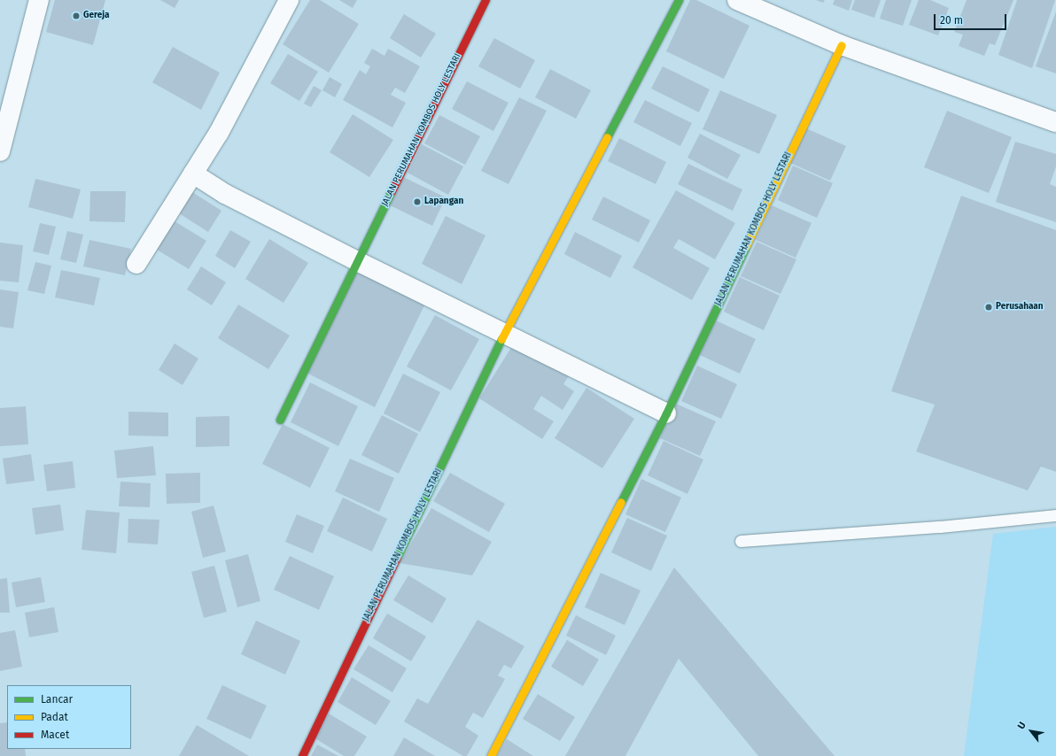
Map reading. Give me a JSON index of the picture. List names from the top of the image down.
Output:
{
  "streets": {
    "street": ["JALAN PERUMAHAN KOMBOS HOLY LESTARI"]
  },
  "places": ["Gereja", "Lapangan", "Perusahaan"],
  "legend": ["Lancar", "Padat", "Macet"],
  "scale_bar": "20 m",
  "north": "top left"
}
